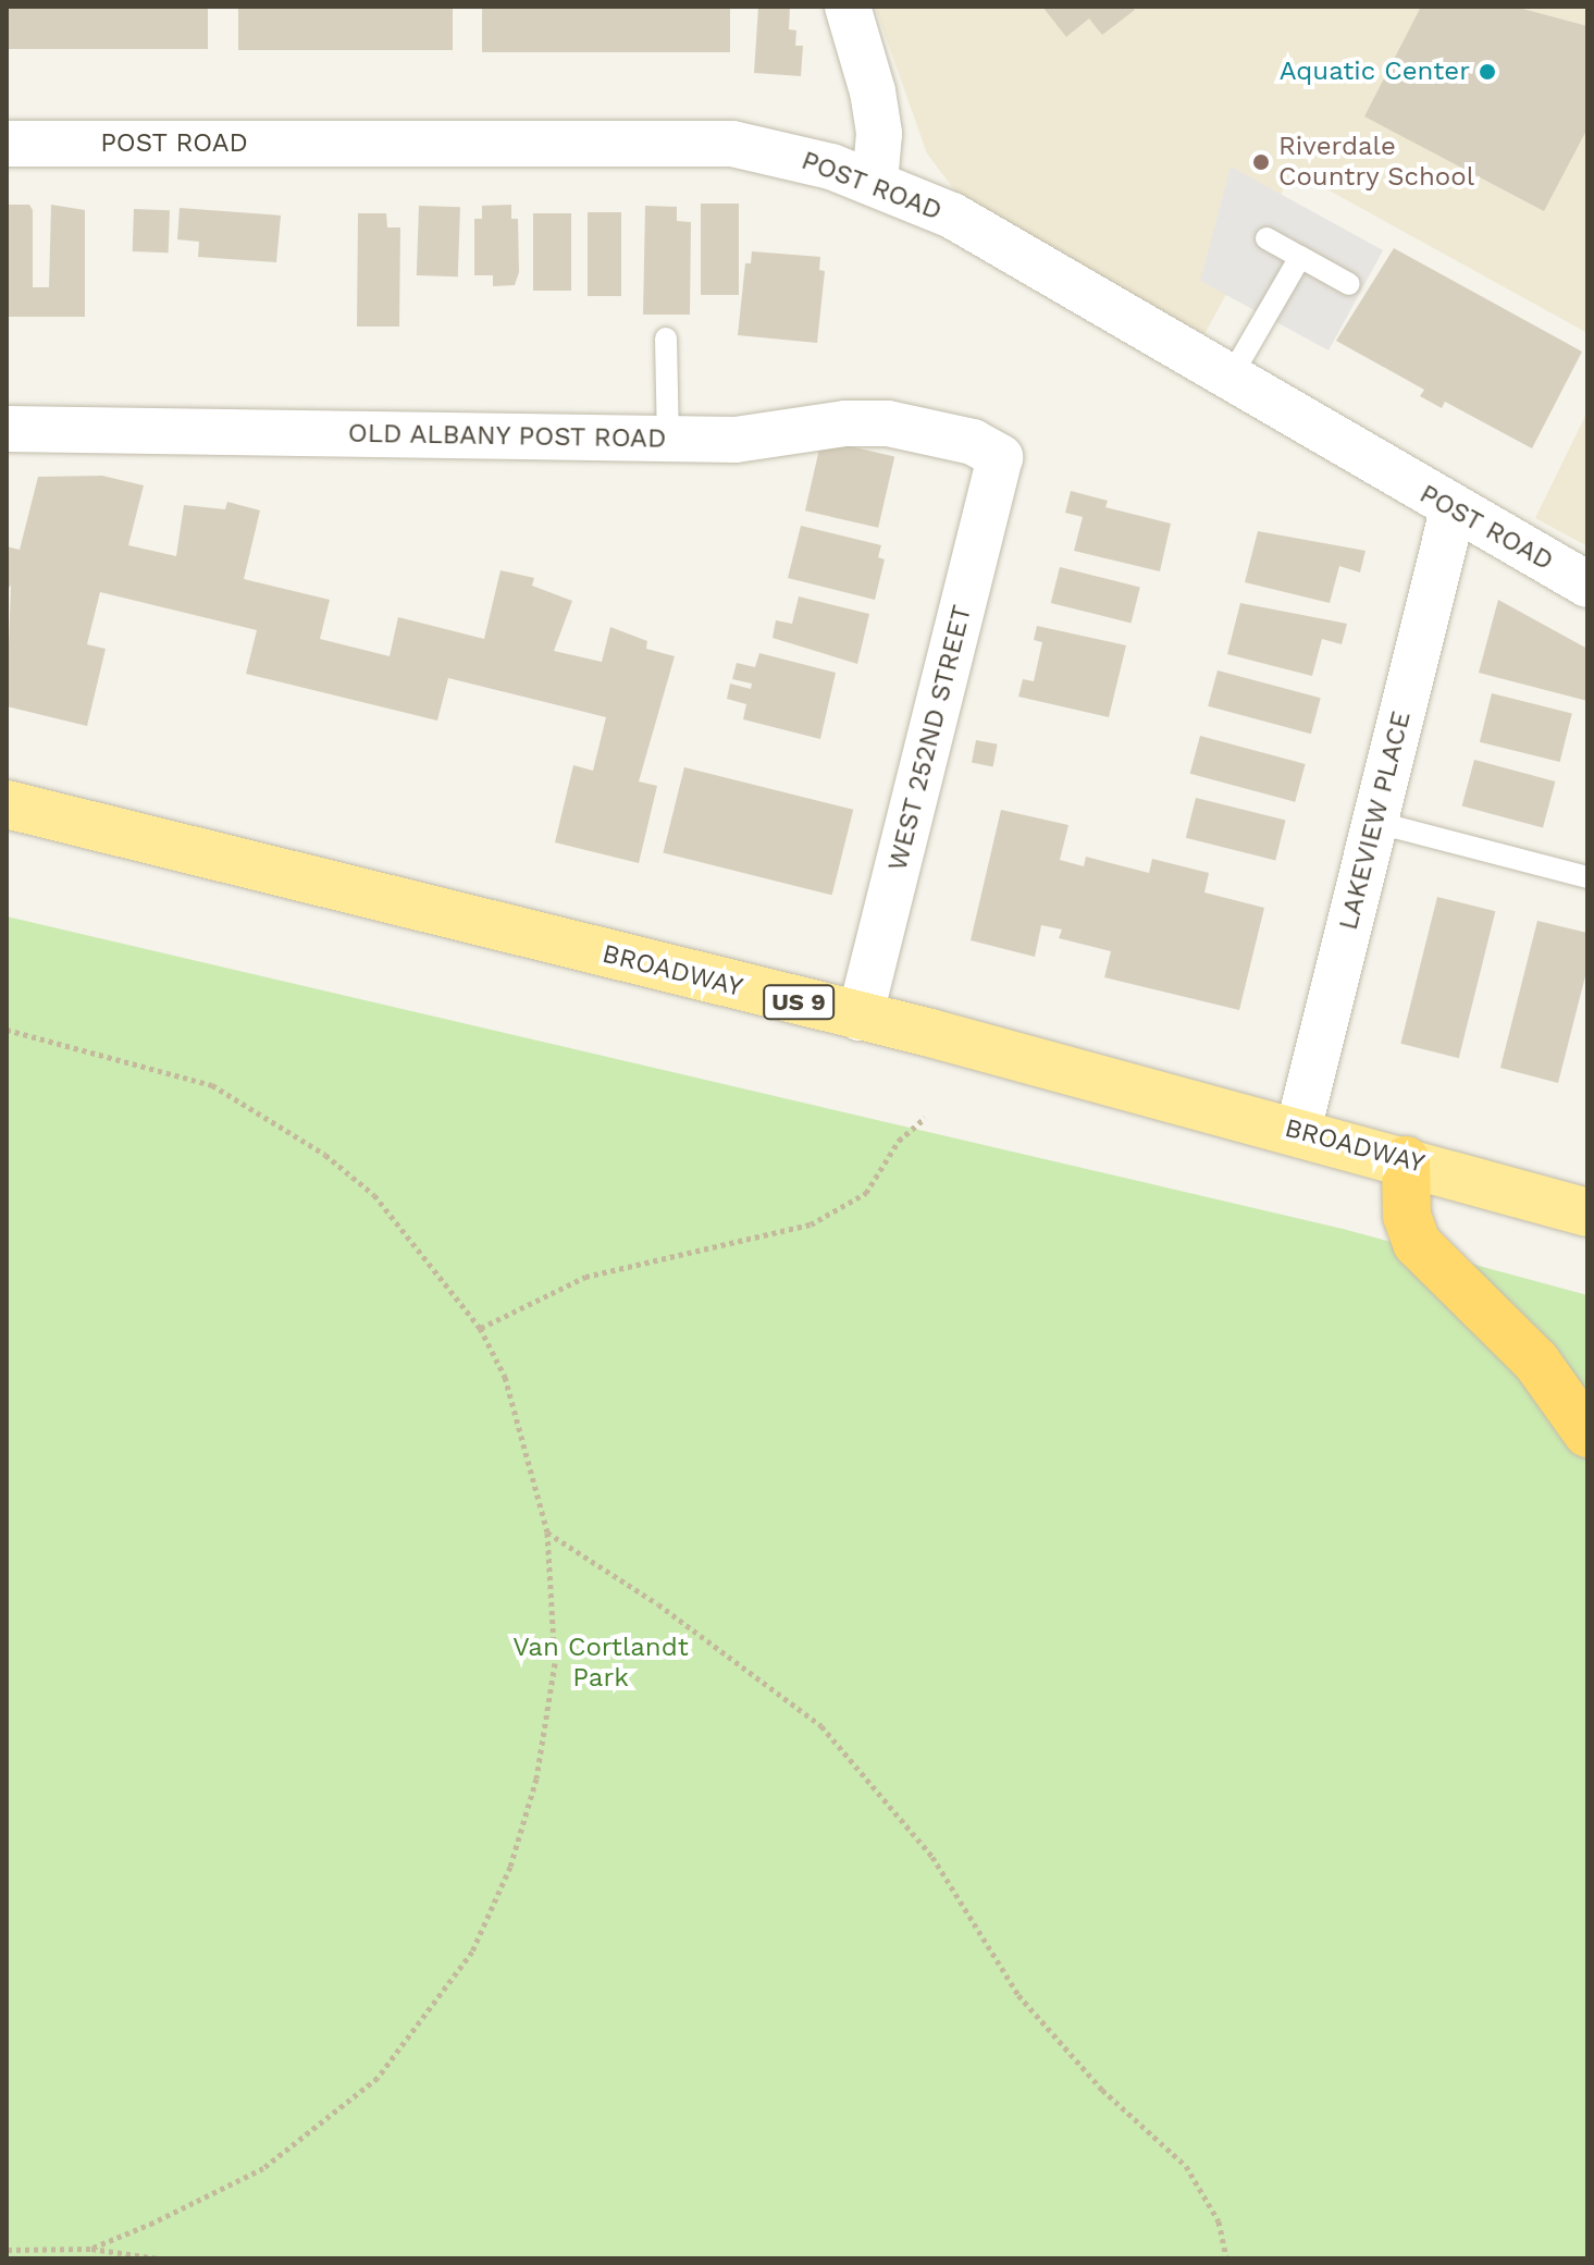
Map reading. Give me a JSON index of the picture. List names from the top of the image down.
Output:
{
  "streets": {
    "main road": ["BROADWAY", "US 9"],
    "street": [
      "POST ROAD",
      "OLD ALBANY POST ROAD",
      "WEST 252ND STREET",
      "LAKEVIEW PLACE"
    ]
  },
  "crossings": [
    ["POST ROAD", "LAKEVIEW PLACE"],
    ["OLD ALBANY POST ROAD", "WEST 252ND STREET"],
    ["WEST 252ND STREET", "BROADWAY"],
    ["LAKEVIEW PLACE", "BROADWAY"]
  ],
  "parks": ["Van Cortlandt Park"],
  "places": ["Aquatic Center", "Riverdale Country School"]
}
